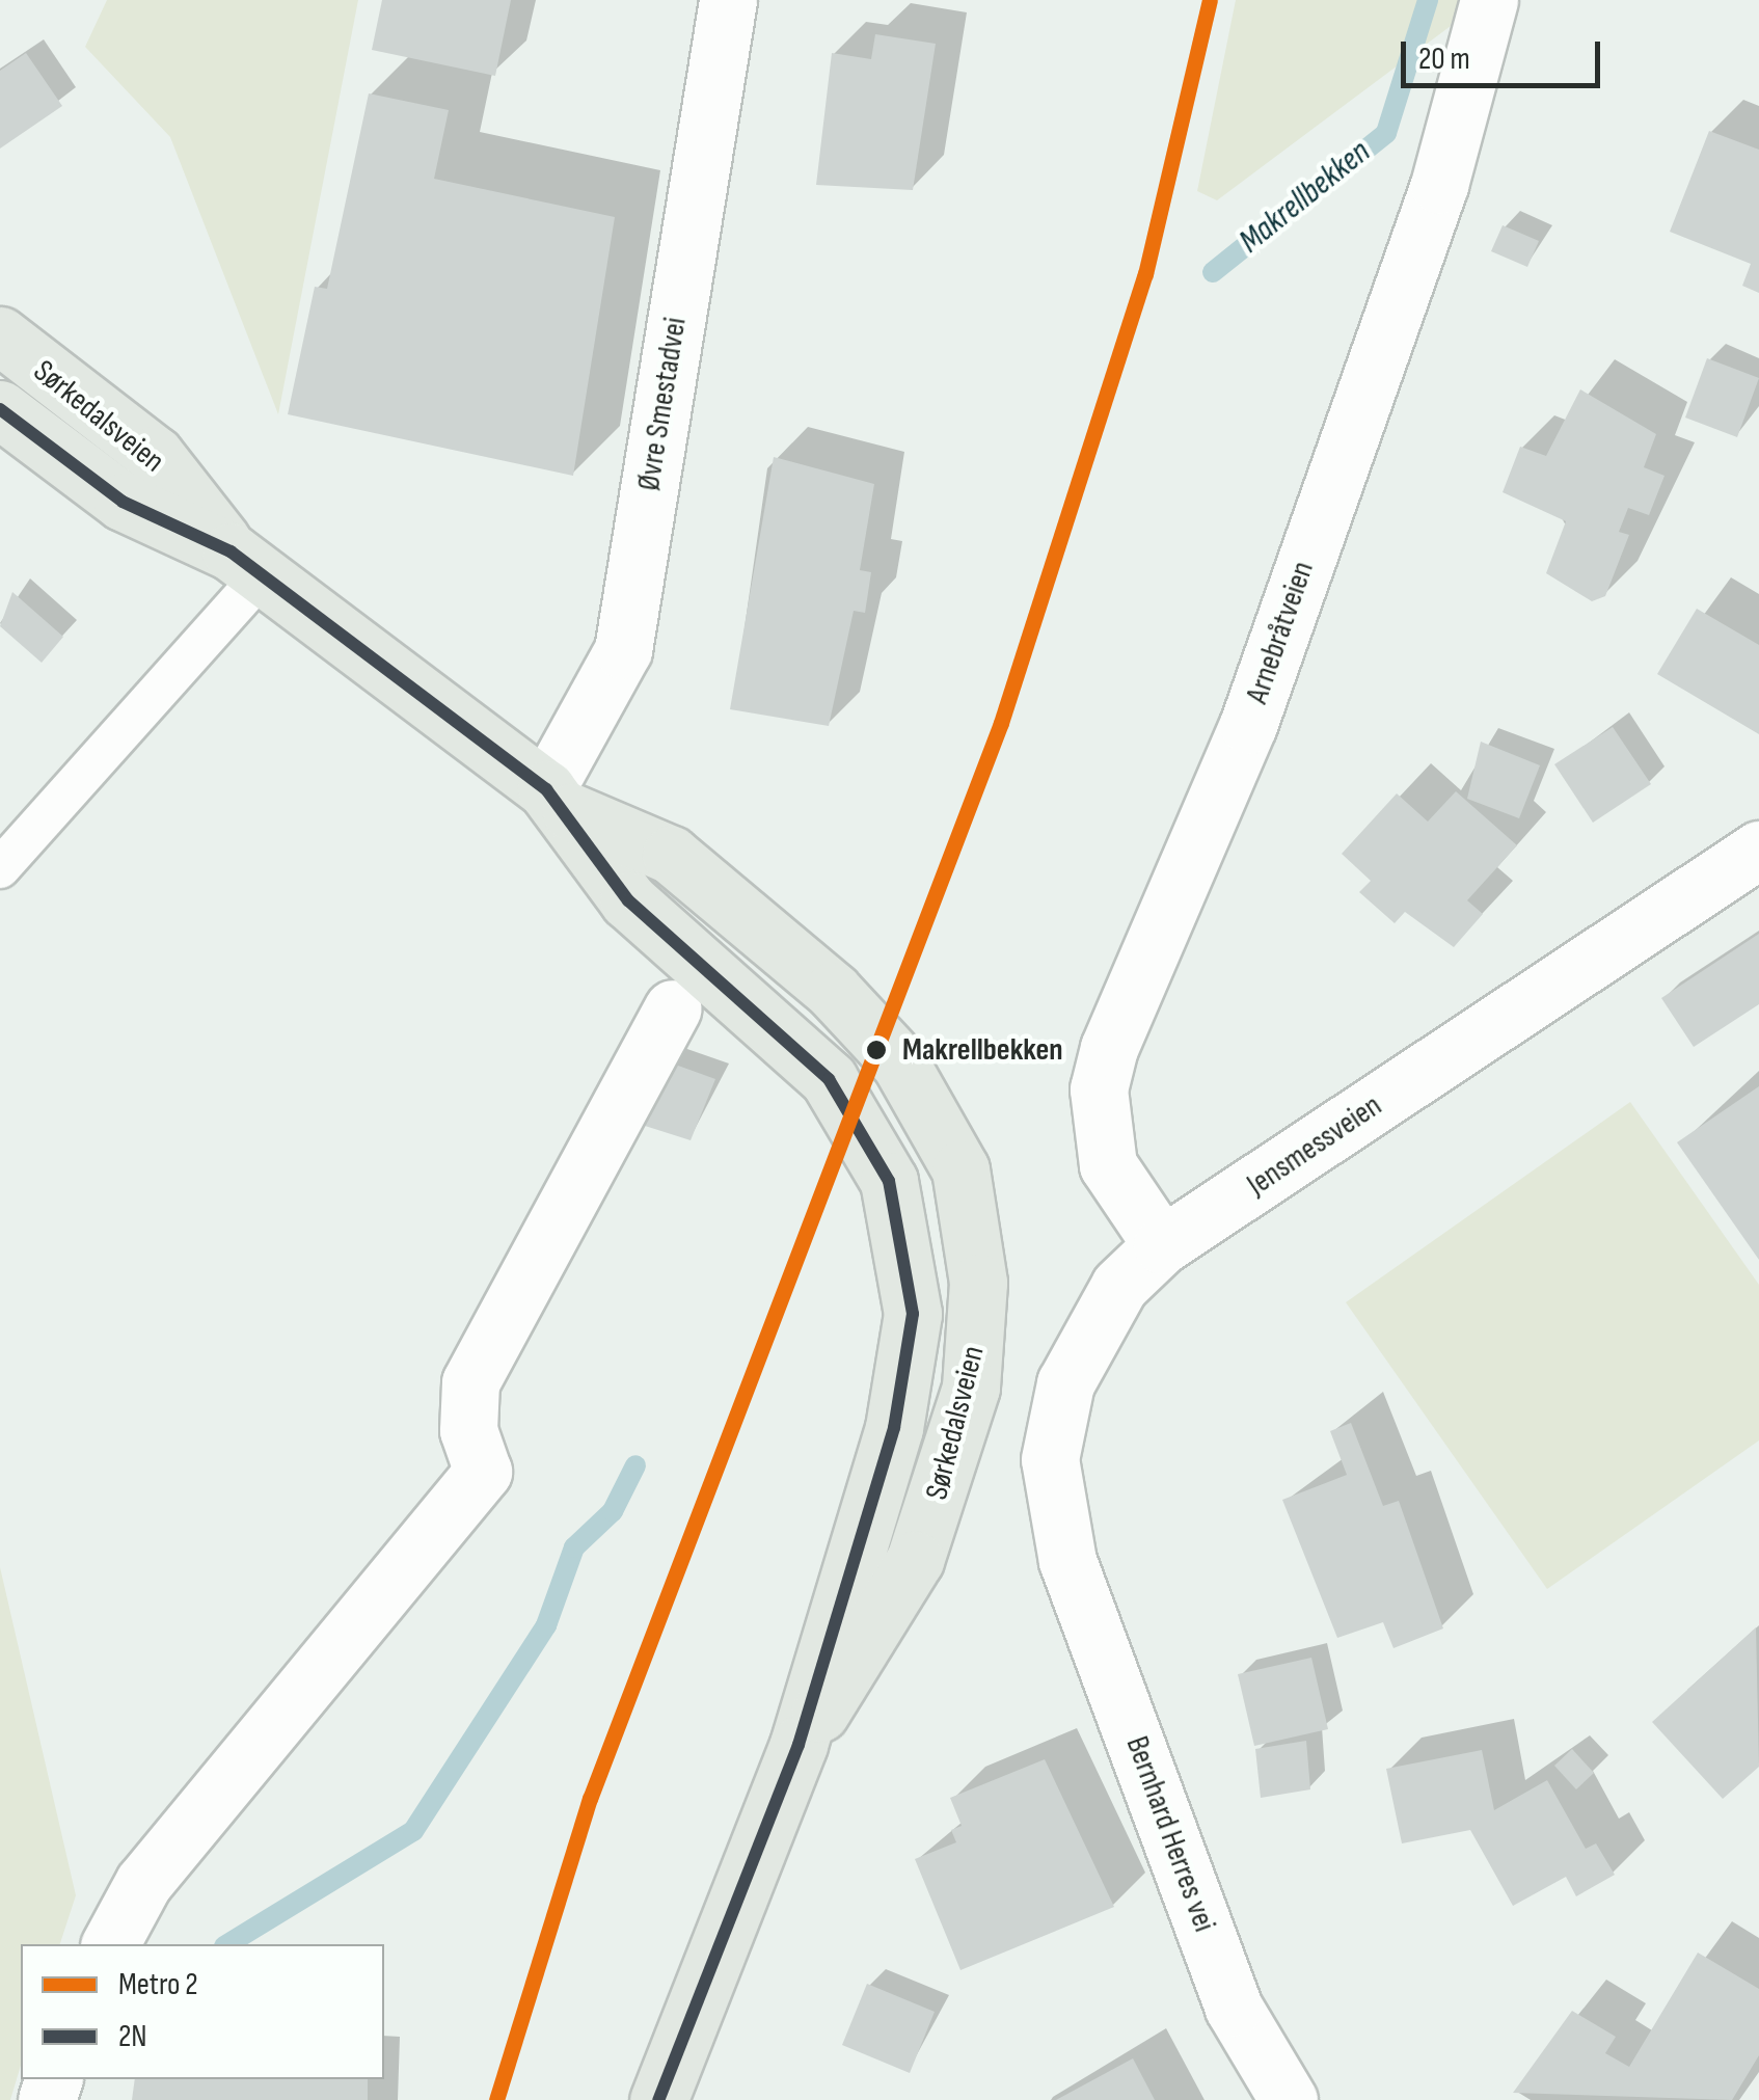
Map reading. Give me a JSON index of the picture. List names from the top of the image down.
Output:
{
  "streets": {
    "main road": ["Sørkedalsveien"],
    "street": [
      "Øvre Smestadvei",
      "Arnebråtveien",
      "Jensmessveien",
      "Bernhard Herres vei"
    ]
  },
  "crossings": [
    ["Øvre Smestadvei", "Sørkedalsveien"],
    ["Arnebråtveien", "Jensmessveien"],
    ["Jensmessveien", "Bernhard Herres vei"]
  ],
  "water": ["Makrellbekken"],
  "places": ["Makrellbekken"],
  "lines": ["metro line 2", "transit line 2N"],
  "legend": ["Metro 2", "2N"],
  "scale_bar": "20 m"
}
